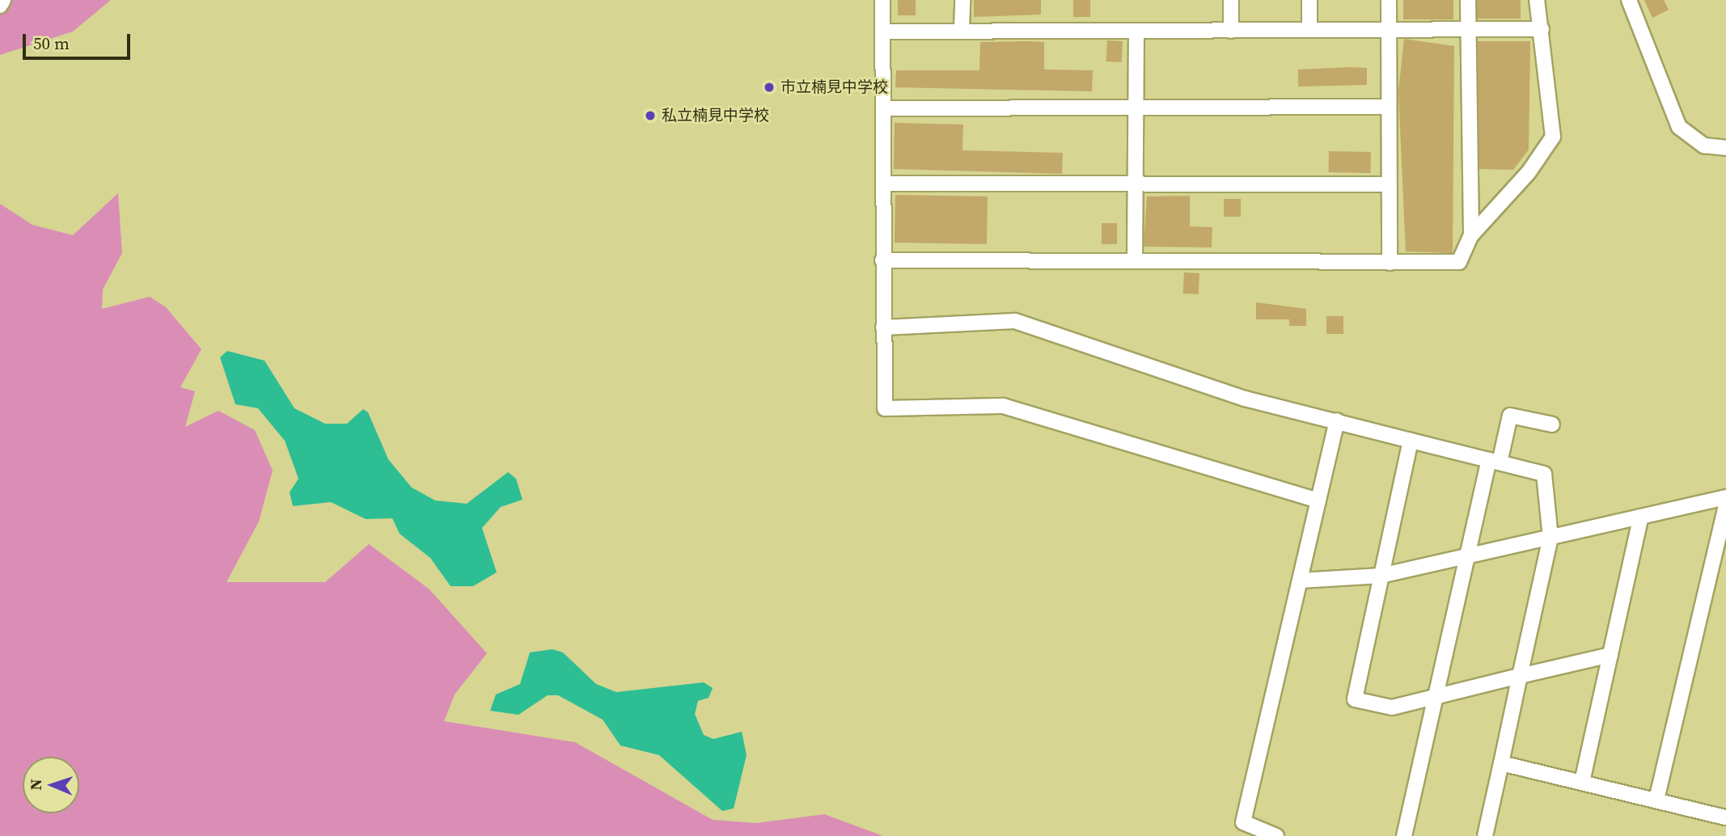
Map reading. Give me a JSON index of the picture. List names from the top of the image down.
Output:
{
  "places": ["市立楠見中学校", "私立楠見中学校"],
  "scale_bar": "50 m",
  "north": "left"
}
